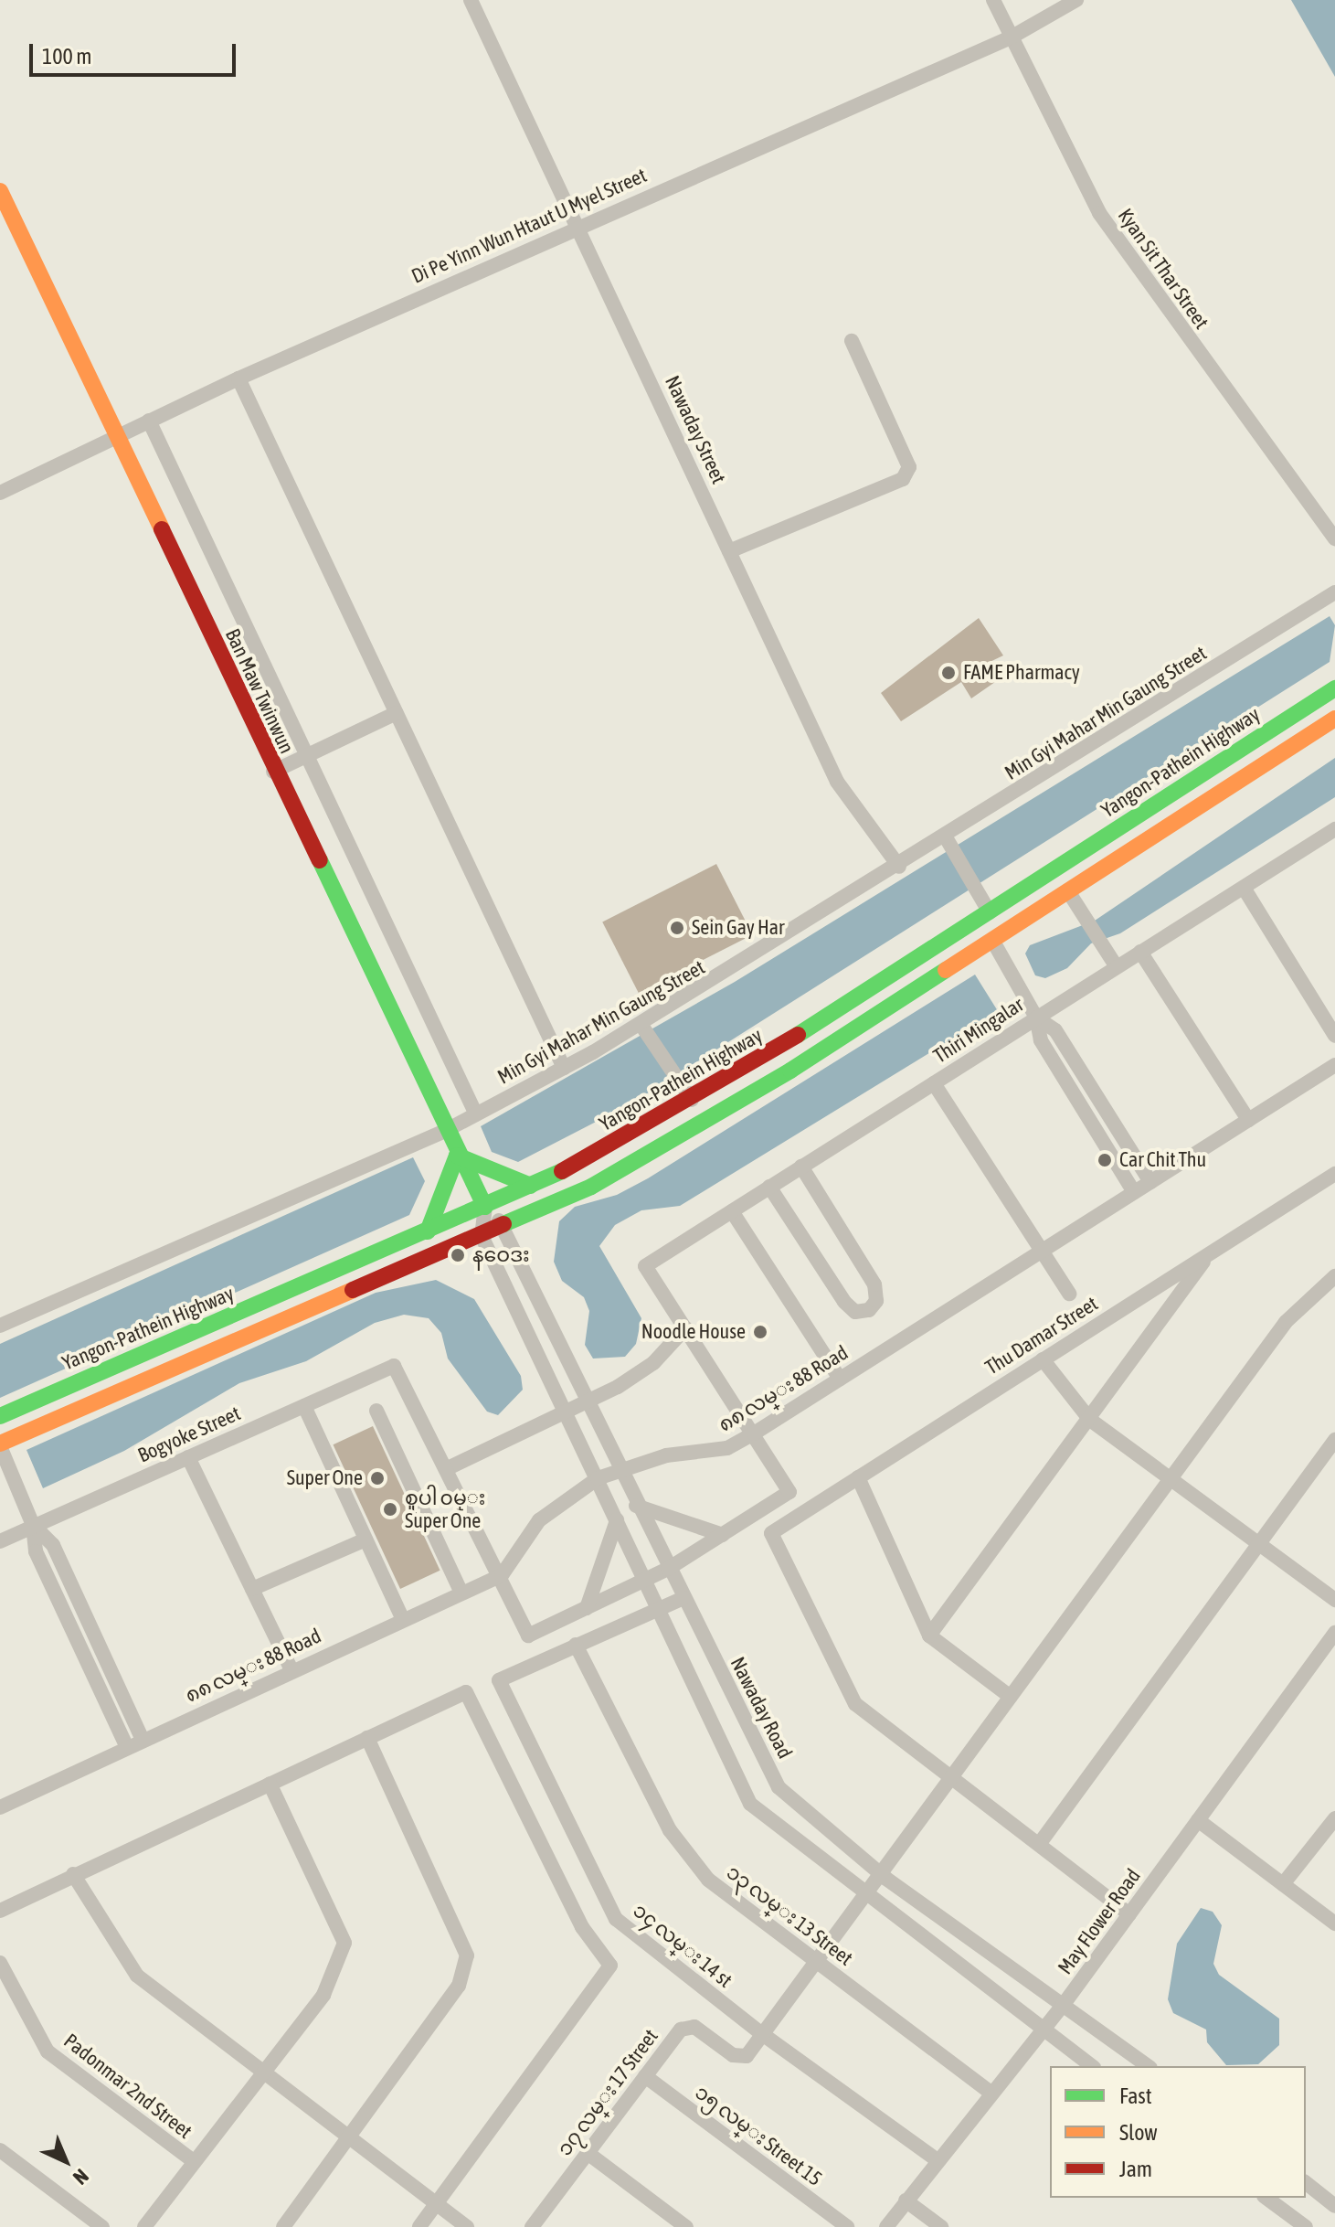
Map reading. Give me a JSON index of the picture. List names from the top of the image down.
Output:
{
  "streets": {
    "main road": ["Ban Maw Twinwun", "Yangon-Pathein Highway"],
    "street": [
      "Di Pe Yinn Wun Htaut U Myel Street",
      "Kyan Sit Thar Street",
      "Nawaday Street",
      "Min Gyi Mahar Min Gaung Street",
      "Thiri Mingalar",
      "Thu Damar Street",
      "၈၈ လမ္း 88 Road",
      "Bogyoke Street",
      "Nawaday Road",
      "၁၃ လမ္း 13 Street",
      "May Flower Road",
      "၁၄ လမ္း 14 st",
      "Padonmar 2nd Street",
      "၁၇ လမ္း 17 Street",
      "၁၅ လမ္း Street 15"
    ]
  },
  "crossings": [
    ["Di Pe Yinn Wun Htaut U Myel Street", "Kyan Sit Thar Street"],
    ["Di Pe Yinn Wun Htaut U Myel Street", "Nawaday Street"],
    ["Di Pe Yinn Wun Htaut U Myel Street", "Ban Maw Twinwun"],
    ["Nawaday Street", "Min Gyi Mahar Min Gaung Street"],
    ["Ban Maw Twinwun", "Min Gyi Mahar Min Gaung Street"],
    ["Ban Maw Twinwun", "Yangon-Pathein Highway"],
    ["Ban Maw Twinwun", "Nawaday Road"],
    ["Yangon-Pathein Highway", "Nawaday Road"],
    ["၈၈ လမ္း 88 Road", "Nawaday Road"],
    ["Nawaday Road", "May Flower Road"],
    ["၁၃ လမ္း 13 Street", "May Flower Road"],
    ["၁၃ လမ္း 13 Street", "၁၄ လမ္း 14 st"],
    ["May Flower Road", "၁၄ လမ္း 14 st"],
    ["၁၄ လမ္း 14 st", "၁၇ လမ္း 17 Street"],
    ["၁၇ လမ္း 17 Street", "၁၅ လမ္း Street 15"]
  ],
  "places": [
    "FAME Pharmacy",
    "Sein Gay Har",
    "Car Chit Thu",
    "နဝေဒး",
    "Noodle House",
    "Super One",
    "စူပါ ၀မ္း Super One"
  ],
  "legend": ["Fast", "Slow", "Jam"],
  "scale_bar": "100 m",
  "north": "bottom right"
}
